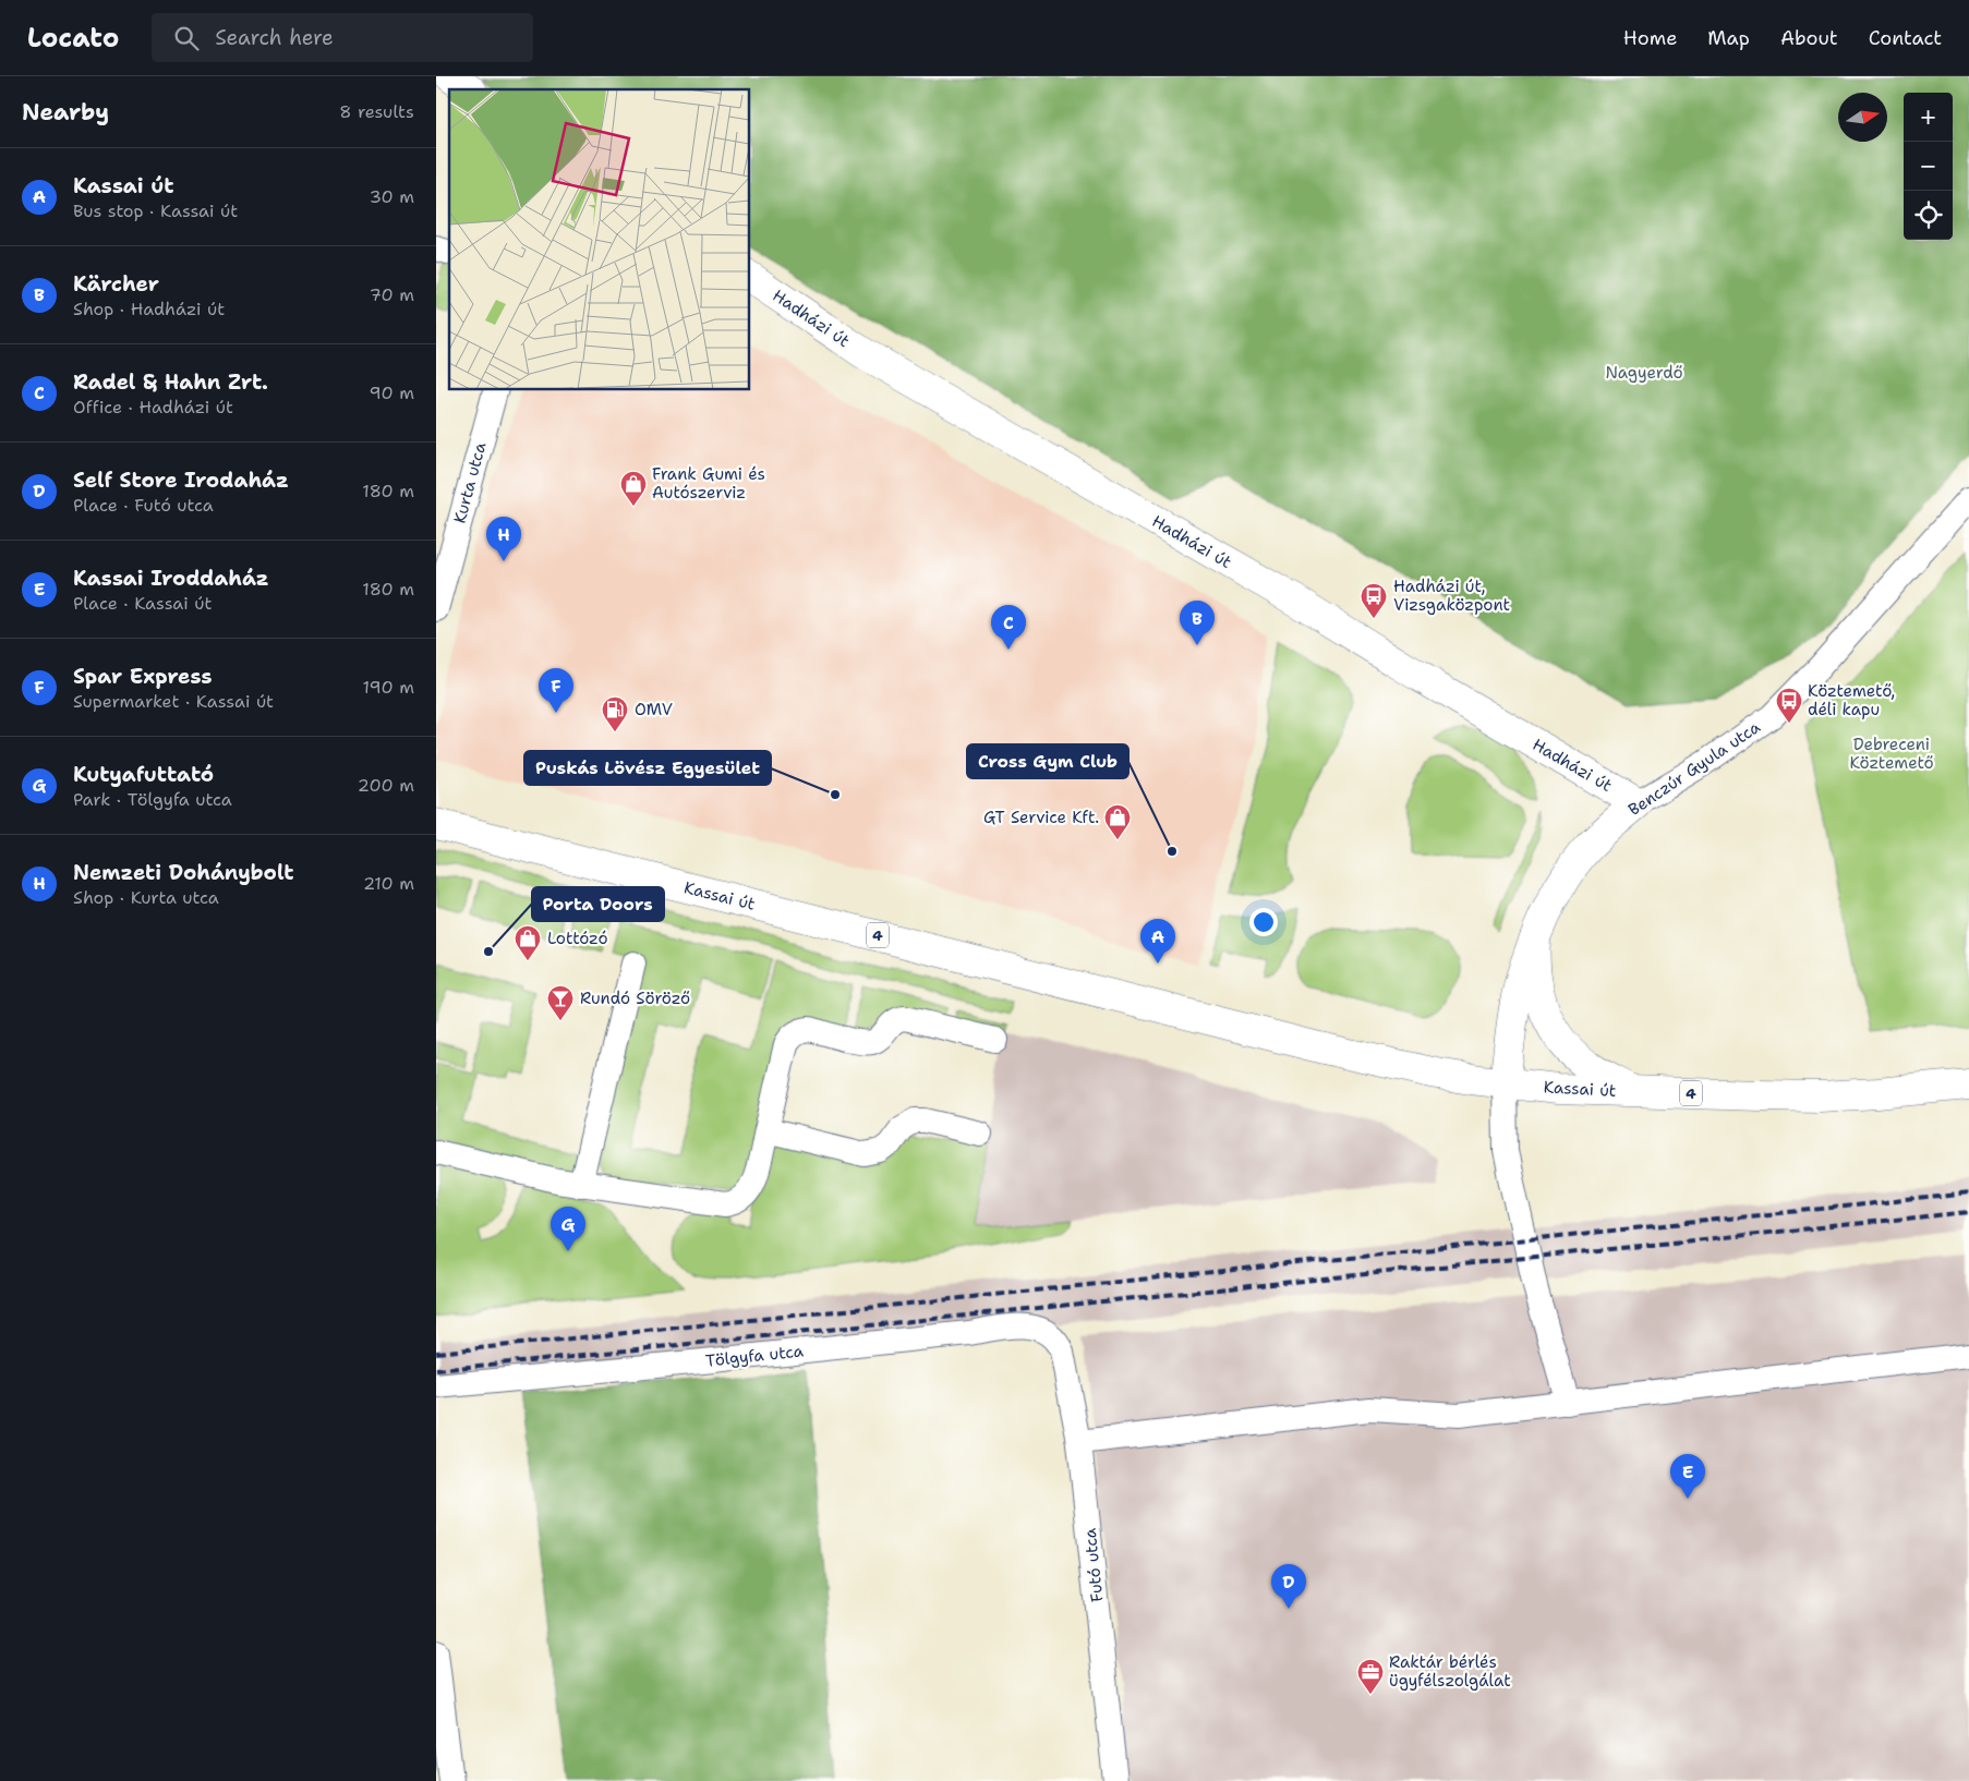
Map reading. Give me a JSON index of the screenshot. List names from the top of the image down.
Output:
{
  "streets": {
    "main road": [
      "Hadházi út",
      "Benczúr Gyula utca",
      "Kassai út",
      "4"
    ],
    "street": ["Kurta utca", "Tölgyfa utca", "Futó utca"]
  },
  "crossings": [
    ["Hadházi út", "Benczúr Gyula utca"],
    ["Benczúr Gyula utca", "Kassai út"],
    ["Tölgyfa utca", "Futó utca"]
  ],
  "parks": ["Nagyerdő", "Debreceni Köztemető"],
  "places": {
    "shop": ["Frank Gumi és Autószerviz", "GT Service Kft.", "Lottózó"],
    "bus stop": ["Hadházi út, Vizsgaközpont", "Köztemető, déli kapu"],
    "fuel station": ["OMV"],
    "other": ["Puskás Lövész Egyesület", "Cross Gym Club", "Porta Doors"],
    "bar": ["Rundó Söröző"],
    "office": ["Raktár bérlés ügyfélszolgálat"]
  },
  "north": "right",
  "page": {
    "header": "Locato",
    "search": "Search here",
    "nav": [
      "Home",
      "Map",
      "About",
      "Contact"
    ],
    "heading": ["Nearby", "8 results"],
    "map_buttons": ["+", "−"],
    "list": [
      {
        "mark": "A",
        "name": "Kassai út",
        "note": "Bus stop · Kassai út",
        "value": "30 m"
      },
      {
        "mark": "B",
        "name": "Kärcher",
        "note": "Shop · Hadházi út",
        "value": "70 m"
      },
      {
        "mark": "C",
        "name": "Radel & Hahn Zrt.",
        "note": "Office · Hadházi út",
        "value": "90 m"
      },
      {
        "mark": "D",
        "name": "Self Store Irodaház",
        "note": "Place · Futó utca",
        "value": "180 m"
      },
      {
        "mark": "E",
        "name": "Kassai Iroddaház",
        "note": "Place · Kassai út",
        "value": "180 m"
      },
      {
        "mark": "F",
        "name": "Spar Express",
        "note": "Supermarket · Kassai út",
        "value": "190 m"
      },
      {
        "mark": "G",
        "name": "Kutyafuttató",
        "note": "Park · Tölgyfa utca",
        "value": "200 m"
      },
      {
        "mark": "H",
        "name": "Nemzeti Dohánybolt",
        "note": "Shop · Kurta utca",
        "value": "210 m"
      }
    ],
    "pins": [
      "H",
      "B",
      "C",
      "F",
      "A",
      "G",
      "E",
      "D"
    ]
  }
}
